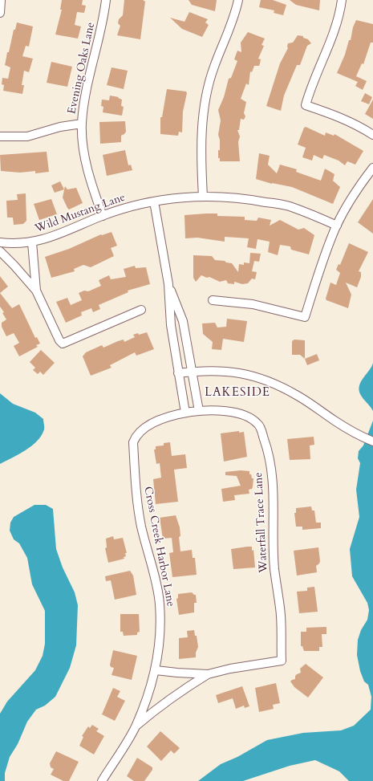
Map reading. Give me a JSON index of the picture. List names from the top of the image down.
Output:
{
  "streets": {
    "street": [
      "Evening Oaks Lane",
      "Wild Mustang Lane",
      "Waterfall Trace Lane",
      "Cross Creek Harbor Lane"
    ]
  },
  "crossings": [
    ["Evening Oaks Lane", "Wild Mustang Lane"],
    ["Waterfall Trace Lane", "Cross Creek Harbor Lane"]
  ],
  "districts": ["LAKESIDE"]
}
